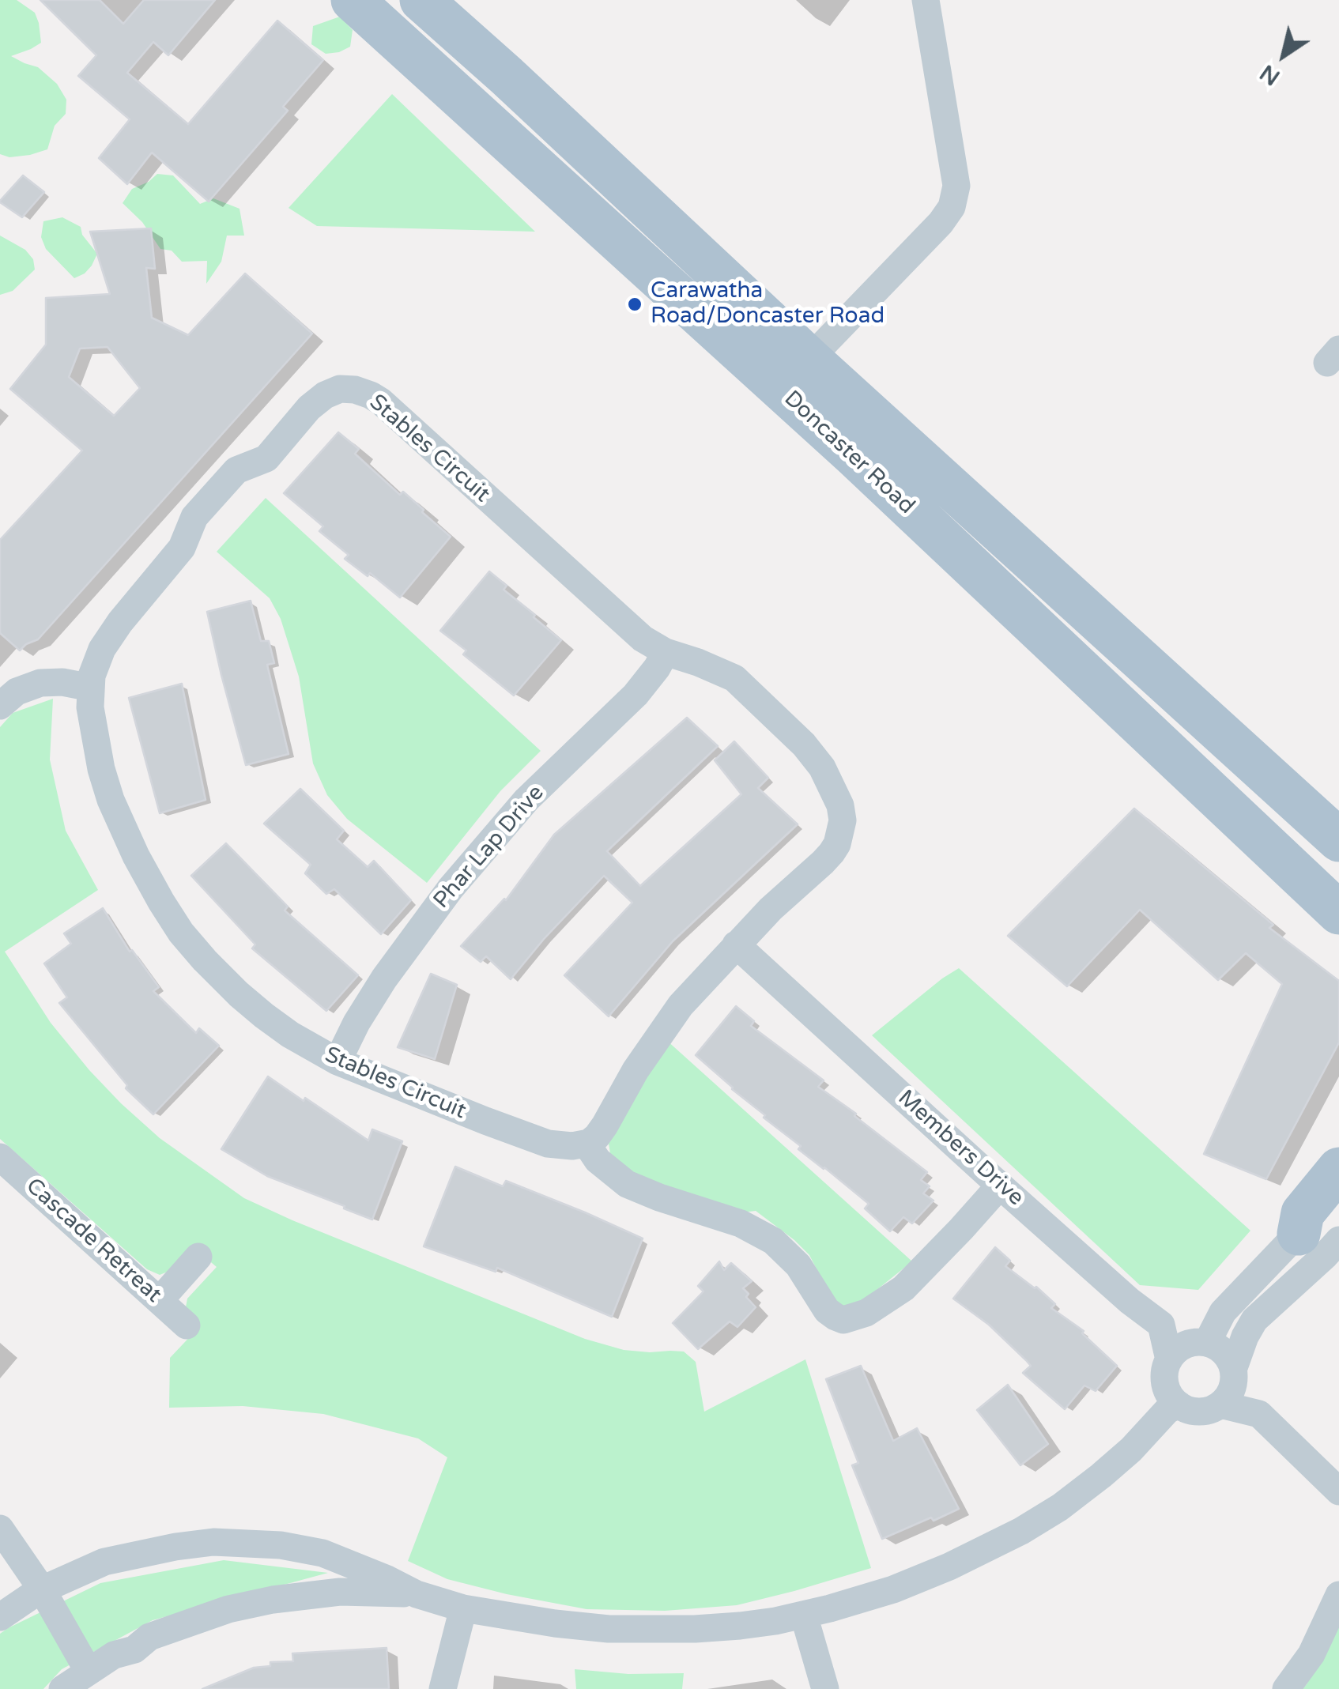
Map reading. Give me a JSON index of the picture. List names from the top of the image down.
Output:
{
  "streets": {
    "main road": ["Doncaster Road"],
    "street": [
      "Stables Circuit",
      "Phar Lap Drive",
      "Members Drive",
      "Cascade Retreat"
    ]
  },
  "crossings": [
    ["Stables Circuit", "Phar Lap Drive"],
    ["Stables Circuit", "Members Drive"]
  ],
  "places": ["Carawatha Road/Doncaster Road"],
  "north": "bottom left"
}
